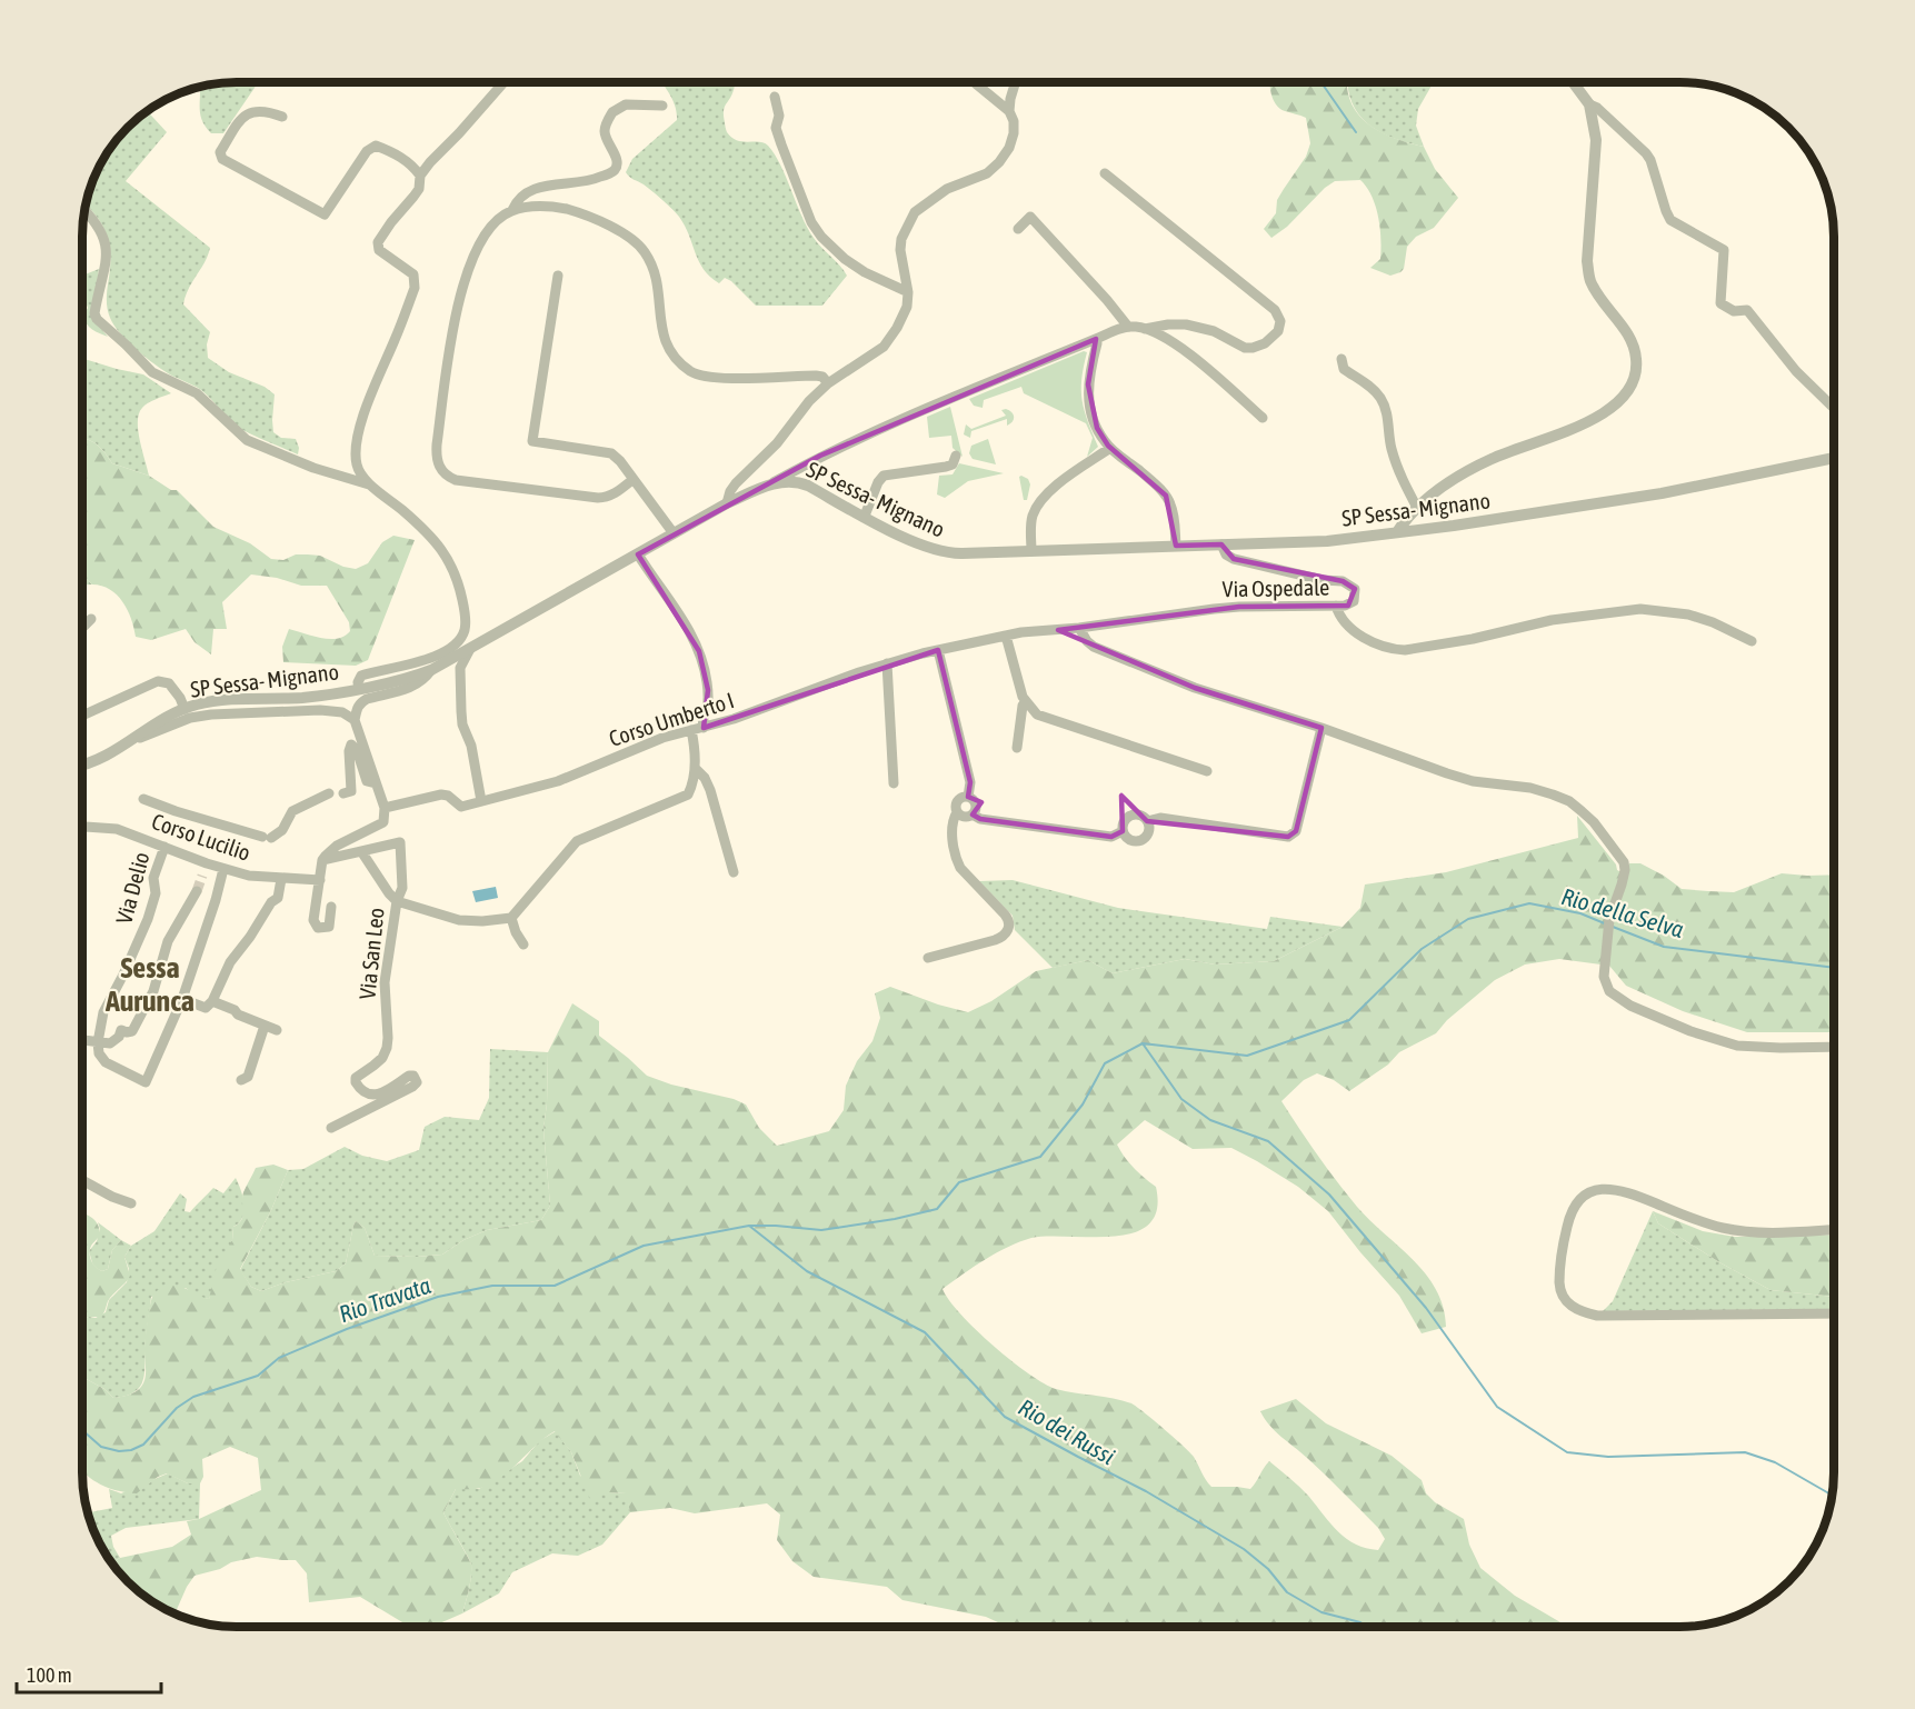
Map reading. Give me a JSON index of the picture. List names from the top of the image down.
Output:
{
  "streets": {
    "street": [
      "SP Sessa- Mignano",
      "Via Ospedale",
      "Corso Umberto I",
      "Corso Lucilio",
      "Via Delio",
      "Via San Leo"
    ]
  },
  "crossings": [
    ["SP Sessa- Mignano", "Via Ospedale"],
    ["Via Ospedale", "Corso Umberto I"],
    ["Corso Lucilio", "Via Delio"]
  ],
  "districts": ["Sessa Aurunca"],
  "water": ["Rio della Selva", "Rio Travata", "Rio dei Russi"],
  "scale_bar": "100 m"
}
